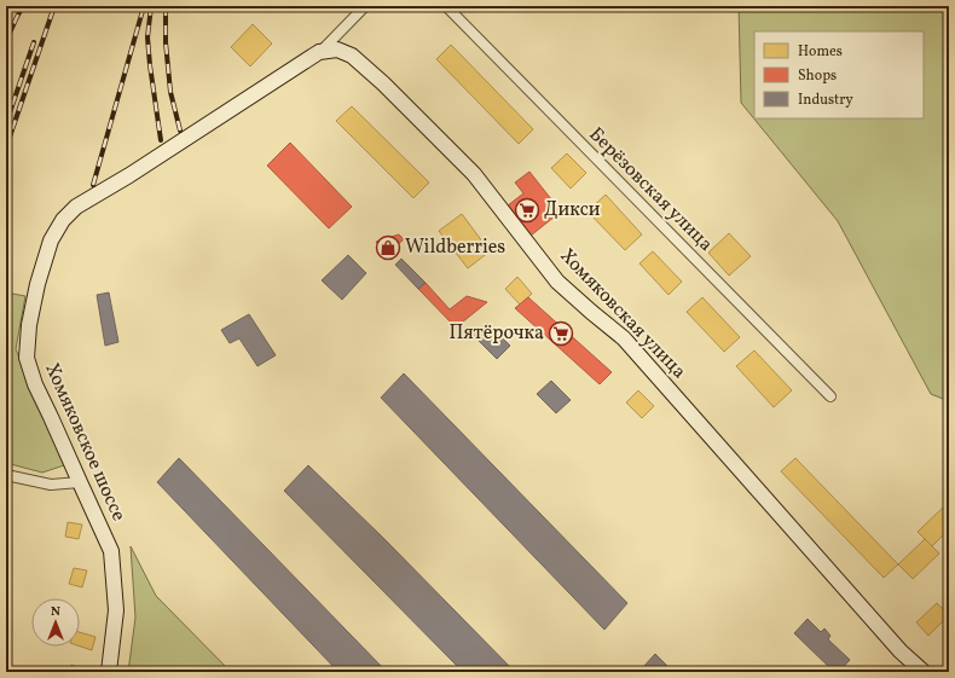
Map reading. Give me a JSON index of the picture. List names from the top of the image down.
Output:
{
  "streets": {
    "street": ["Берёзовская улица", "Хомяковская улица", "Хомяковское шоссе"]
  },
  "crossings": [
    ["Хомяковская улица", "Хомяковское шоссе"]
  ],
  "places": {
    "supermarket": ["Дикси", "Пятёрочка"],
    "shop": ["Wildberries"]
  },
  "legend": ["Homes", "Shops", "Industry"],
  "north": "top"
}
